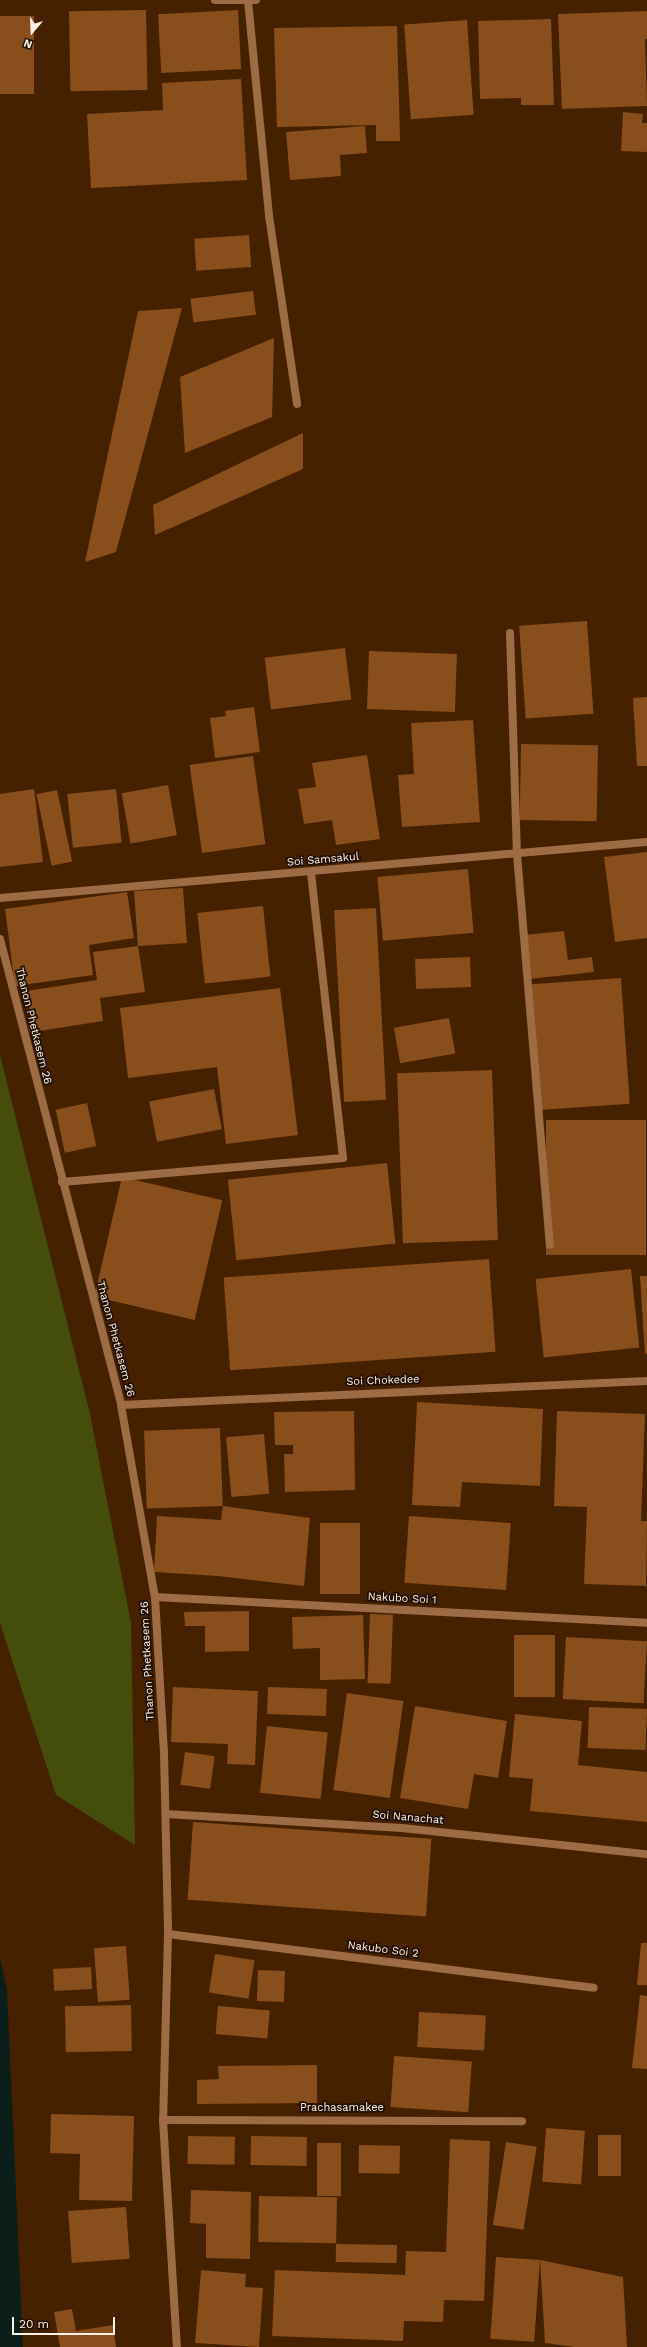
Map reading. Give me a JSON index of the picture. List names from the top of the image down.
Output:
{
  "streets": {
    "street": [
      "Soi Samsakul",
      "Thanon Phetkasem 26",
      "Soi Chokedee",
      "Nakubo Soi 1",
      "Soi Nanachat",
      "Nakubo Soi 2",
      "Prachasamakee"
    ]
  },
  "crossings": [
    ["Thanon Phetkasem 26", "Soi Chokedee"],
    ["Thanon Phetkasem 26", "Nakubo Soi 1"],
    ["Thanon Phetkasem 26", "Soi Nanachat"],
    ["Thanon Phetkasem 26", "Nakubo Soi 2"],
    ["Thanon Phetkasem 26", "Prachasamakee"]
  ],
  "scale_bar": "20 m",
  "north": "bottom"
}
